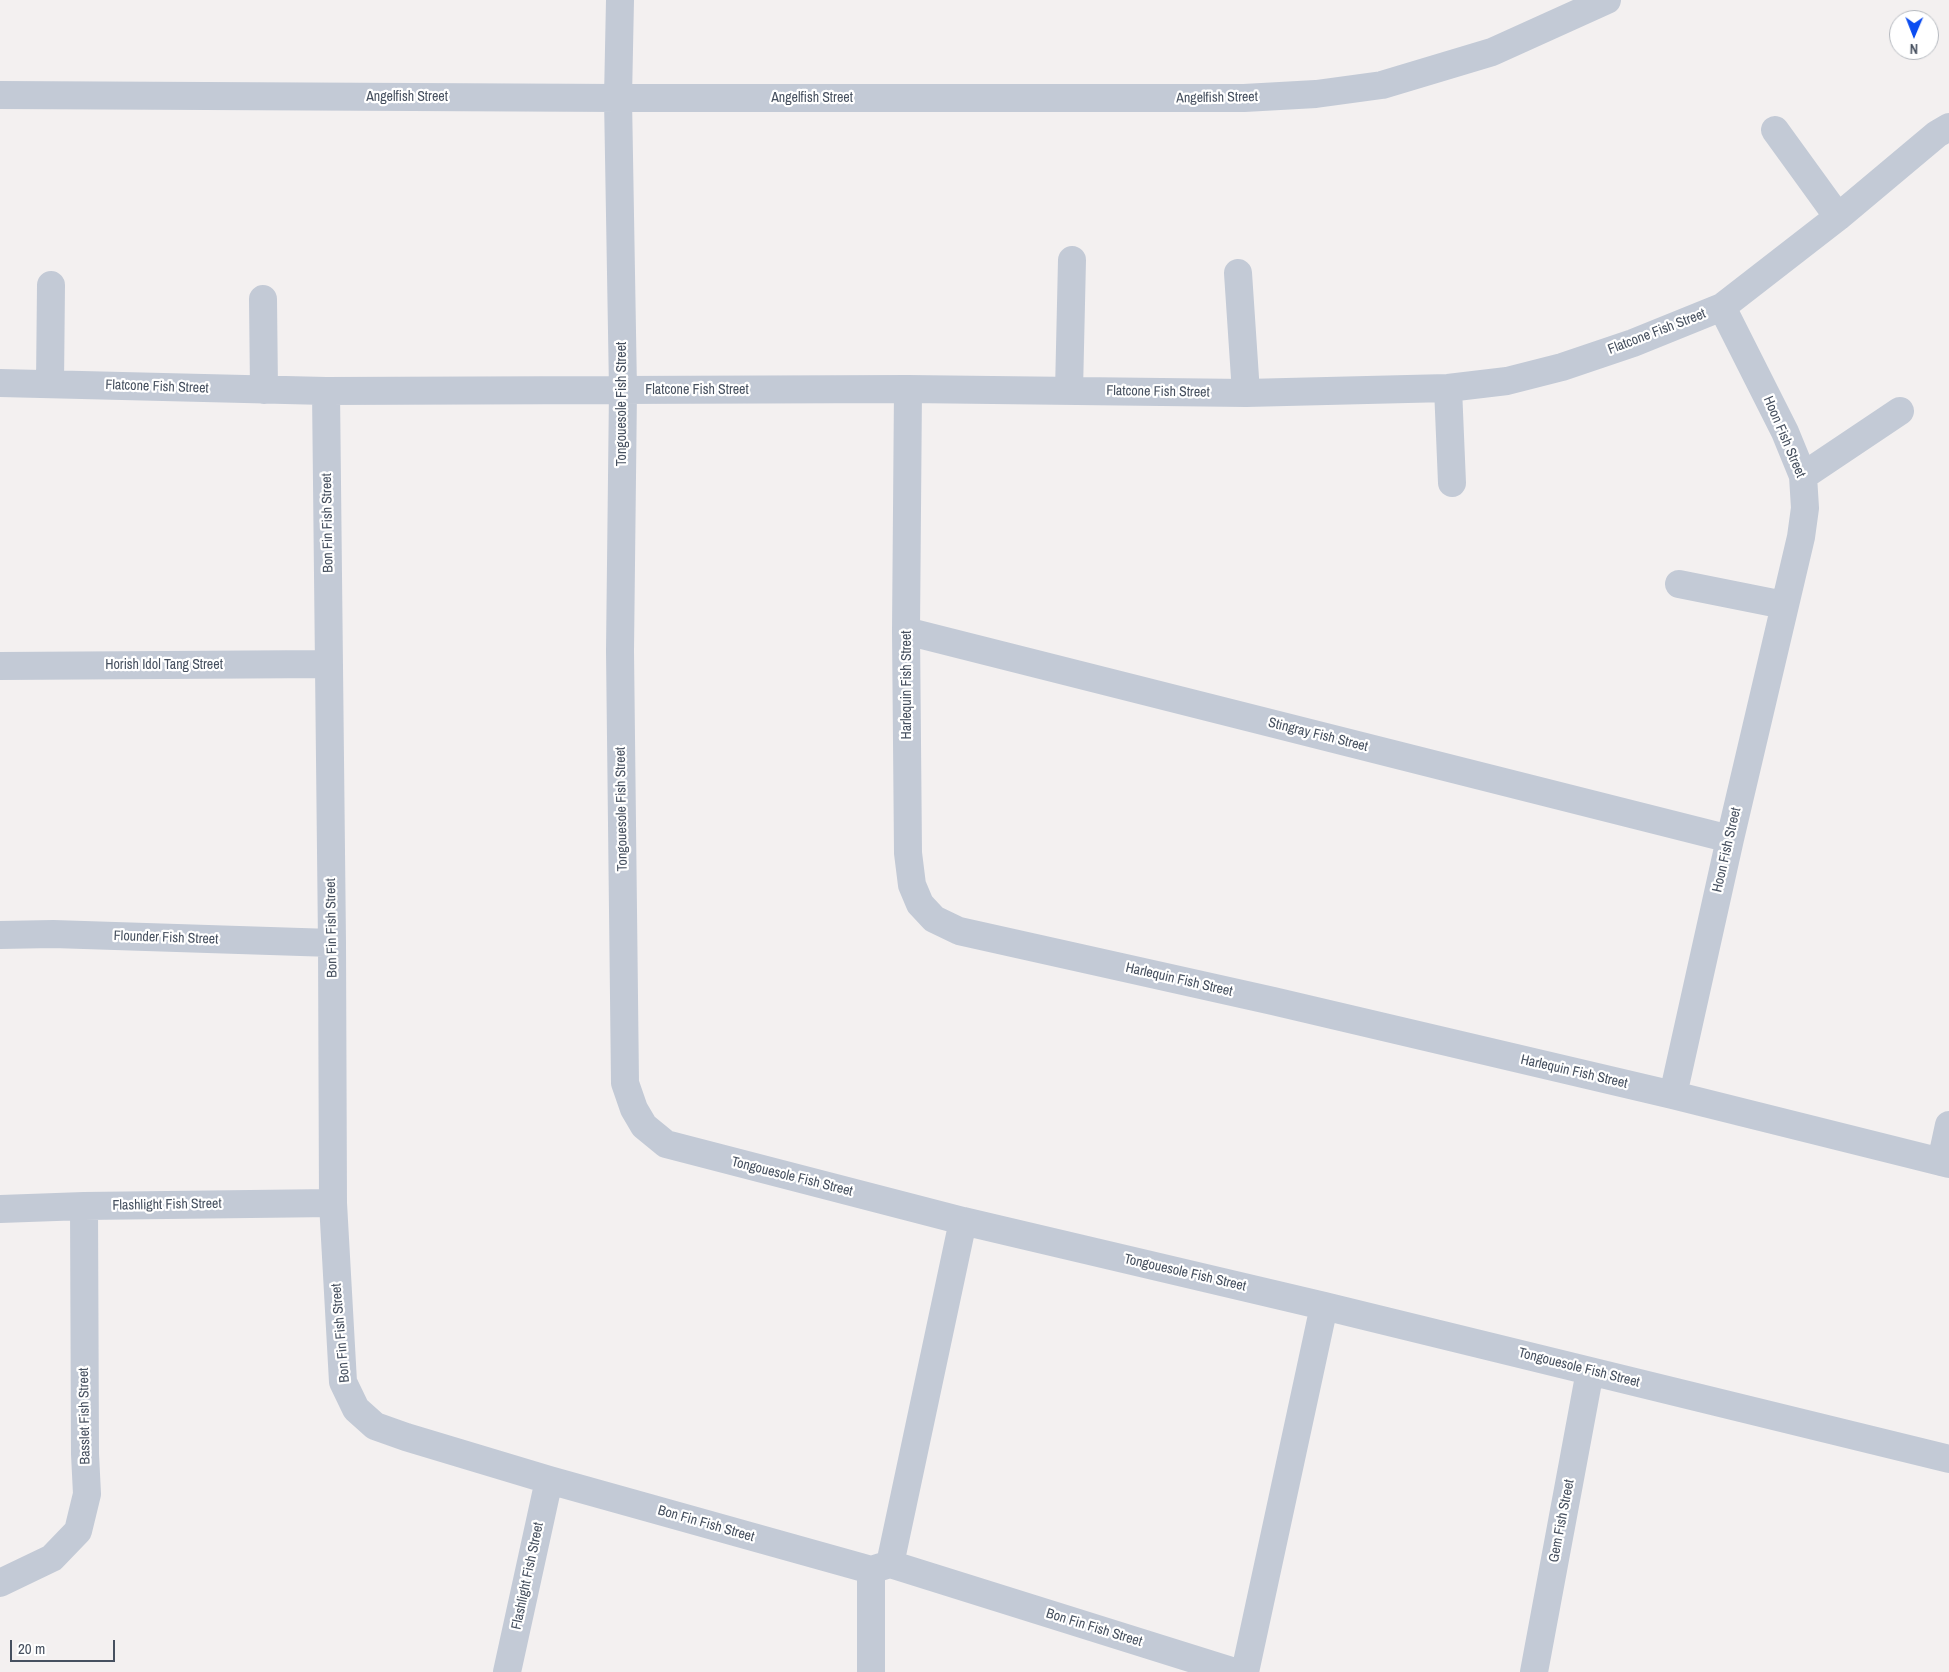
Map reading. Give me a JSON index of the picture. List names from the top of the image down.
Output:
{
  "streets": {
    "street": [
      "Angelfish Street",
      "Flatcone Fish Street",
      "Tongouesole Fish Street",
      "Hoon Fish Street",
      "Bon Fin Fish Street",
      "Horish Idol Tang Street",
      "Harlequin Fish Street",
      "Stingray Fish Street",
      "Flounder Fish Street",
      "Flashlight Fish Street",
      "Basslet Fish Street",
      "Gem Fish Street"
    ]
  },
  "crossings": [
    ["Angelfish Street", "Tongouesole Fish Street"],
    ["Flatcone Fish Street", "Tongouesole Fish Street"],
    ["Flatcone Fish Street", "Hoon Fish Street"],
    ["Flatcone Fish Street", "Bon Fin Fish Street"],
    ["Flatcone Fish Street", "Harlequin Fish Street"],
    ["Tongouesole Fish Street", "Gem Fish Street"],
    ["Hoon Fish Street", "Harlequin Fish Street"],
    ["Hoon Fish Street", "Stingray Fish Street"],
    ["Bon Fin Fish Street", "Horish Idol Tang Street"],
    ["Bon Fin Fish Street", "Flounder Fish Street"],
    ["Bon Fin Fish Street", "Flashlight Fish Street"],
    ["Harlequin Fish Street", "Stingray Fish Street"],
    ["Flashlight Fish Street", "Basslet Fish Street"]
  ],
  "scale_bar": "20 m",
  "north": "bottom"
}
